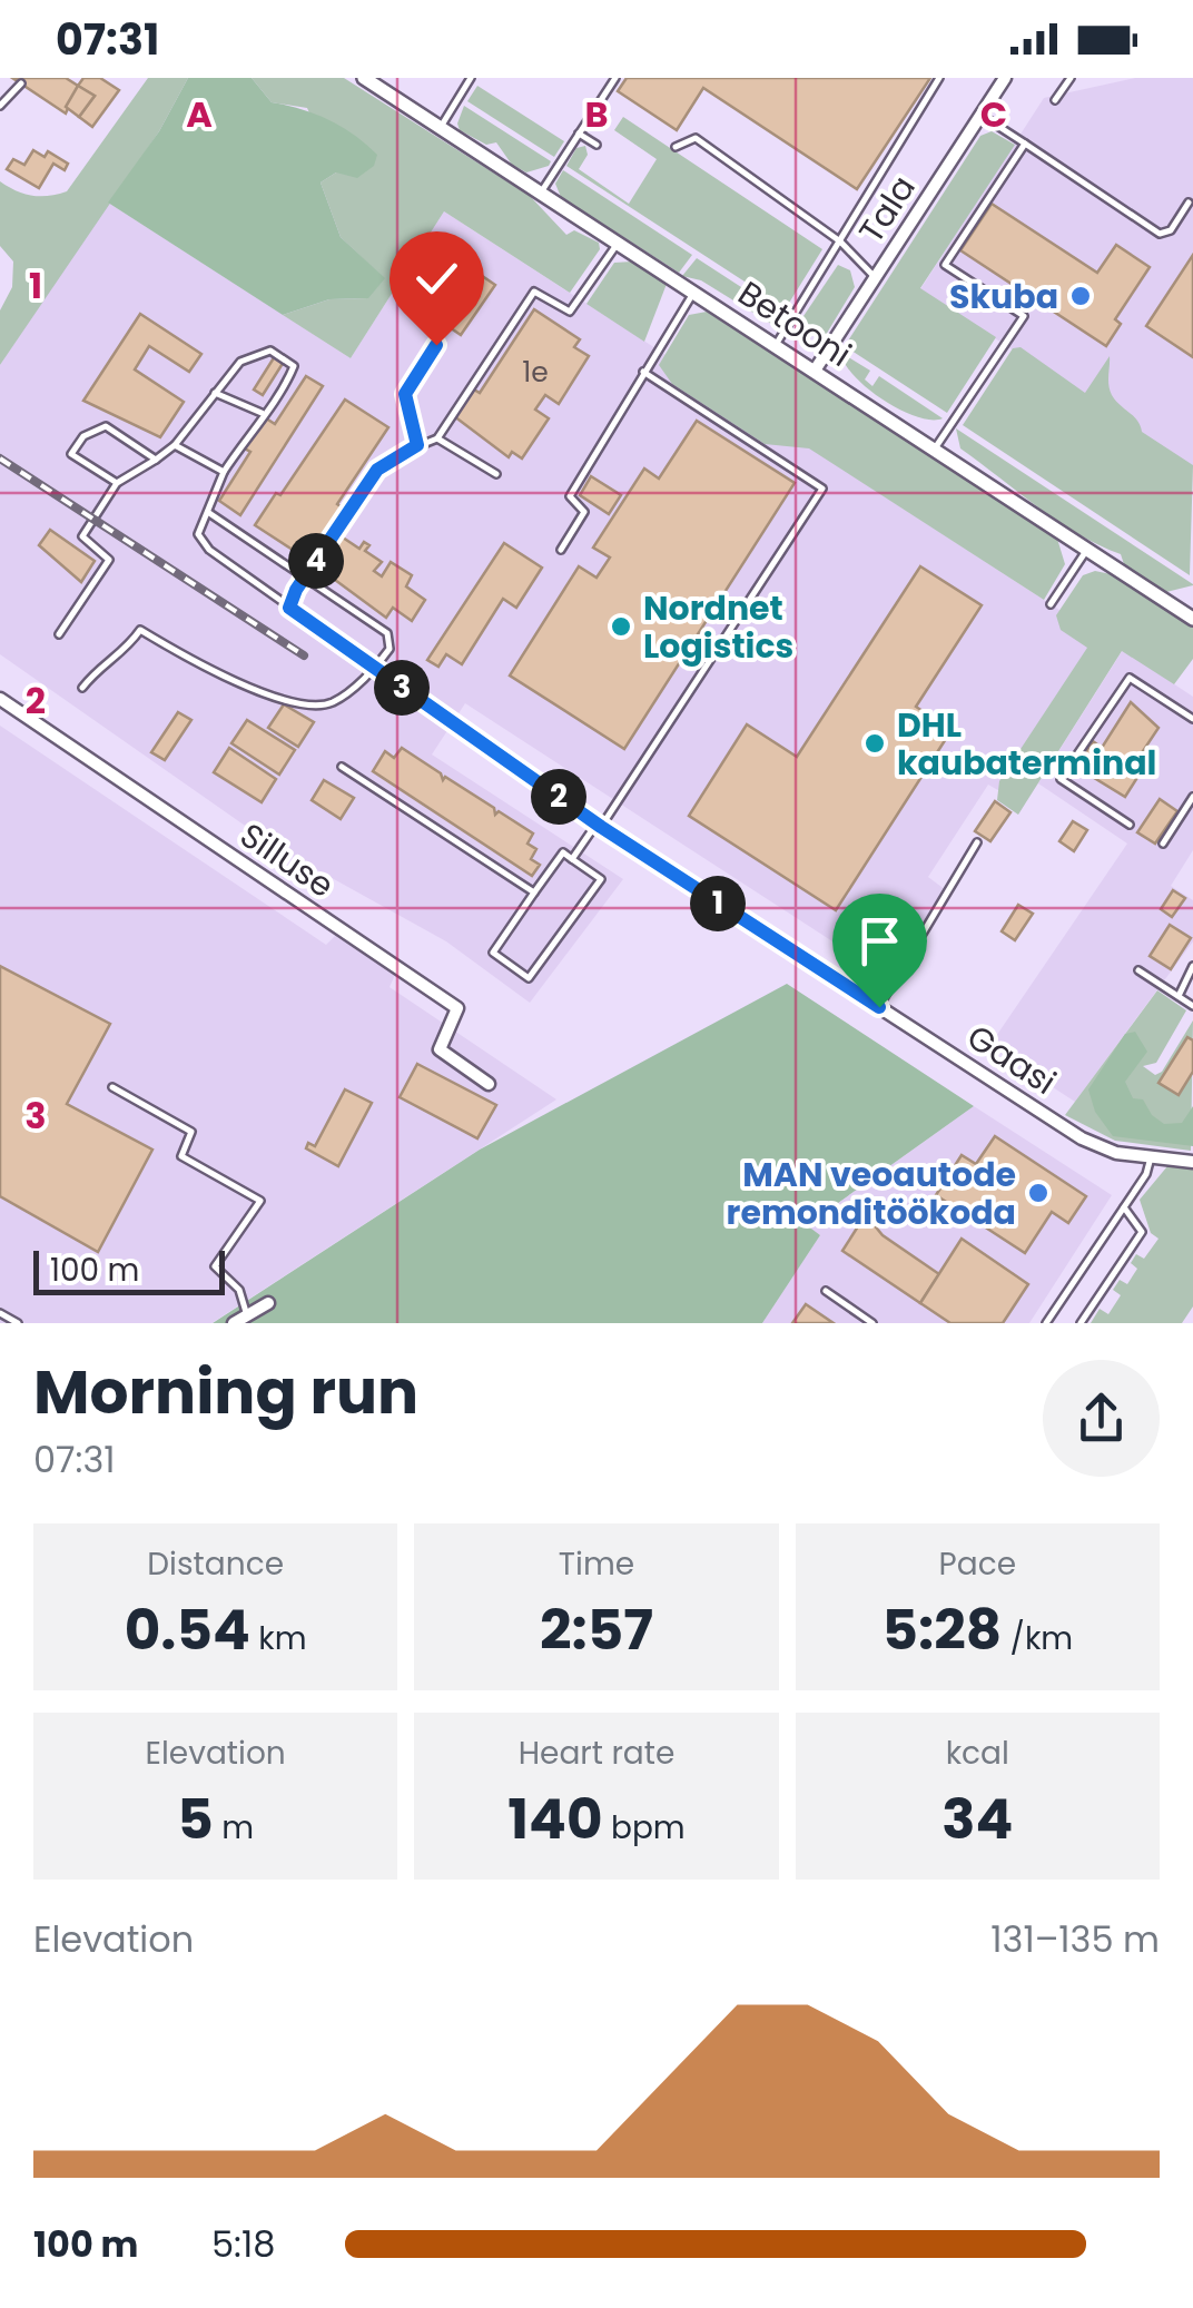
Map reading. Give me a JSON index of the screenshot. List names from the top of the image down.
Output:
{
  "streets": {
    "street": [
      "Tala",
      "Betooni",
      "Silluse",
      "Gaasi"
    ]
  },
  "crossings": [
    ["Tala", "Betooni"]
  ],
  "places": [
    "Skuba",
    "Nordnet Logistics",
    "DHL kaubaterminal",
    "MAN veoautode remonditöökoda"
  ],
  "house_numbers": ["1e"],
  "scale_bar": "100 m",
  "page": {
    "status": "07:31",
    "pins": [
      "4",
      "3",
      "2",
      "1"
    ],
    "scale": "100 m",
    "heading": ["Morning run", "07:31"],
    "stats": [
      ["Distance", "0.54 km"],
      ["Time", "2:57"],
      ["Pace", "5:28 /km"],
      ["Elevation", "5 m"],
      ["Heart rate", "140 bpm"],
      ["kcal", "34"]
    ],
    "chart": ["Elevation", "131–135 m"],
    "list": [
      {
        "name": "100 m",
        "note": "5:18"
      }
    ]
  },
  "grid": {
    "columns": ["A", "B", "C"],
    "rows": ["1", "2", "3"]
  }
}
